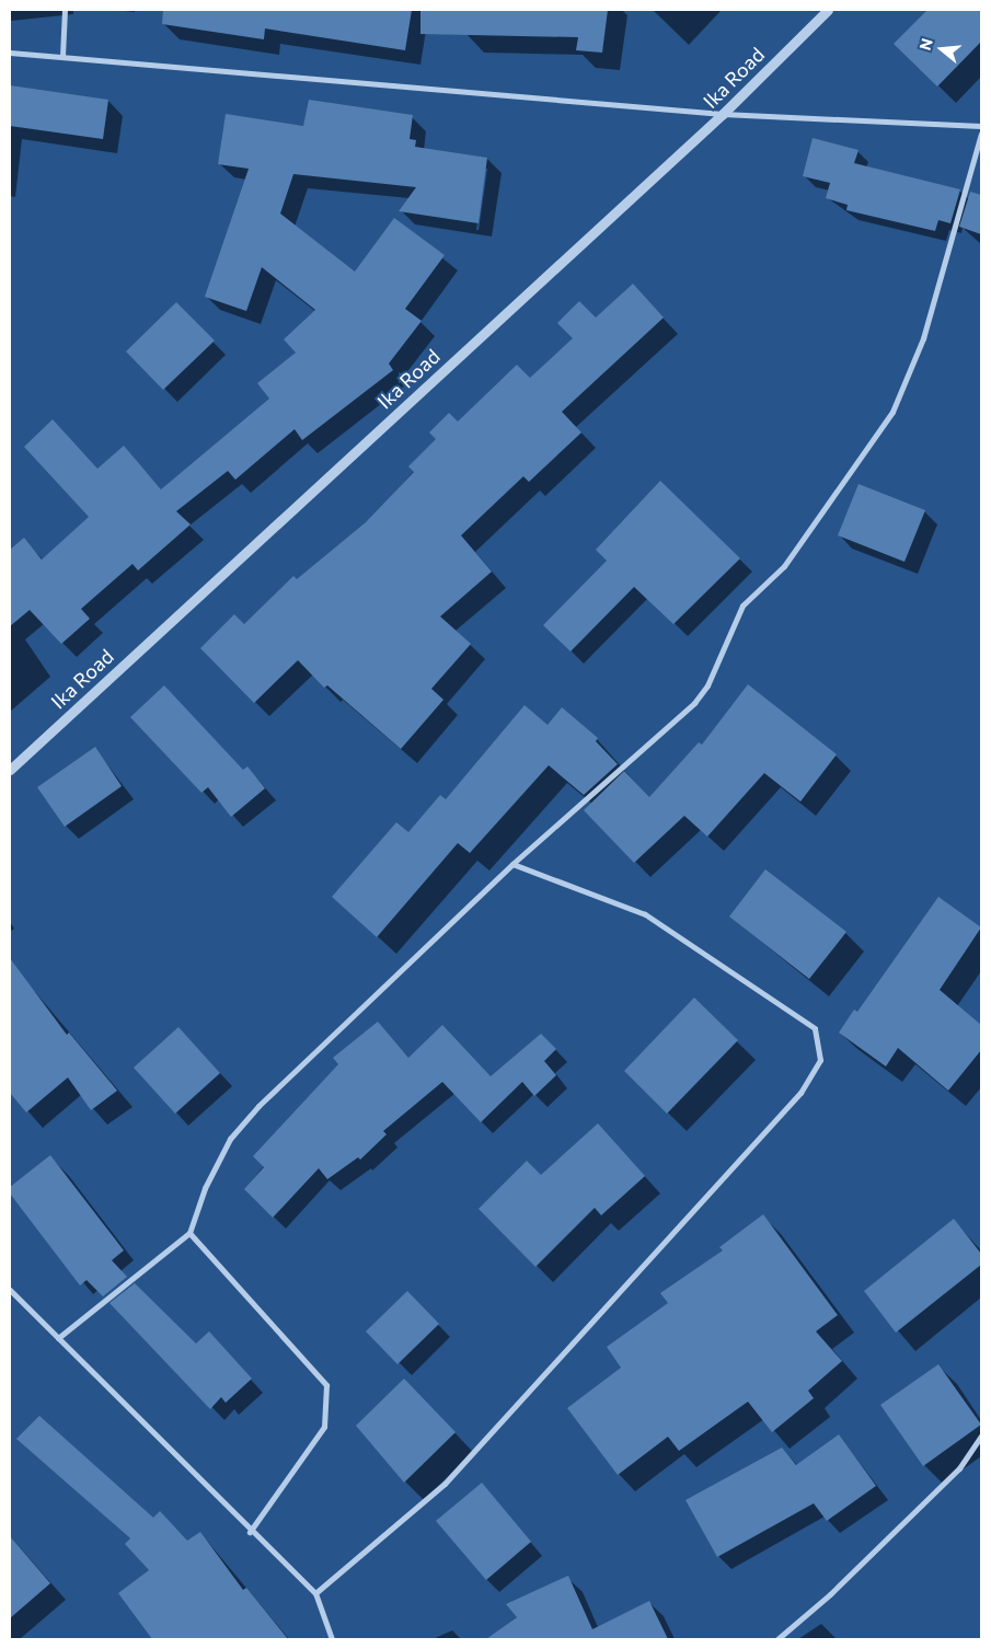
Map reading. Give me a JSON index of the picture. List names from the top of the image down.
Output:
{
  "streets": {
    "street": ["Ika Road"]
  },
  "north": "left"
}
